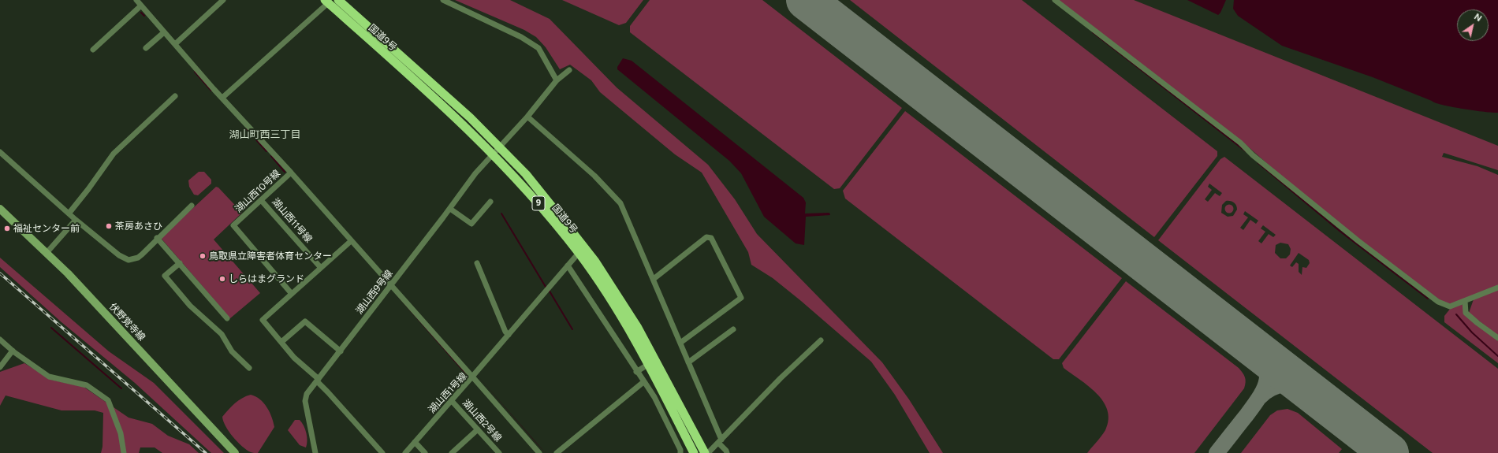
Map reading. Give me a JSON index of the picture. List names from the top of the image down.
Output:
{
  "streets": {
    "highway": ["国道9号", "9"],
    "main road": ["伏野覚寺線"],
    "street": [
      "湖山西10号線",
      "湖山西11号線",
      "湖山西9号線",
      "湖山西1号線",
      "湖山西2号線"
    ]
  },
  "crossings": [
    ["国道9号", "湖山西9号線"],
    ["湖山西10号線", "湖山西11号線"],
    ["湖山西10号線", "湖山西9号線"],
    ["湖山西10号線", "湖山西1号線"],
    ["湖山西1号線", "湖山西2号線"]
  ],
  "districts": ["湖山町西三丁目"],
  "places": [
    "茶房あさひ",
    "福祉センター前",
    "鳥取県立障害者体育センター",
    "しらはまグランド"
  ],
  "north": "top right"
}
